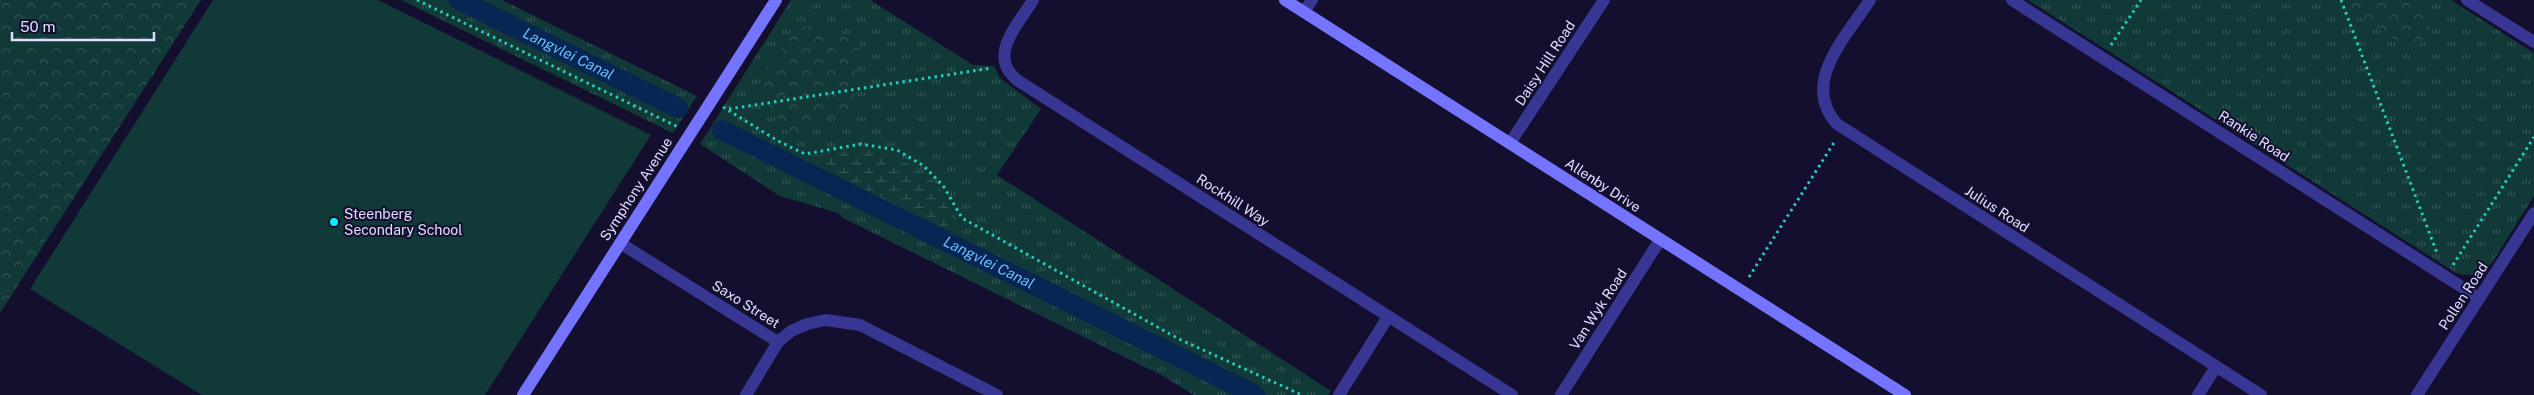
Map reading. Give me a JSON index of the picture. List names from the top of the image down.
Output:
{
  "streets": {
    "street": [
      "Daisy Hill Road",
      "Rankie Road",
      "Allenby Drive",
      "Symphony Avenue",
      "Rockhill Way",
      "Julius Road",
      "Pollen Road",
      "Saxo Street",
      "Van Wyk Road"
    ]
  },
  "crossings": [
    ["Daisy Hill Road", "Allenby Drive"],
    ["Rankie Road", "Pollen Road"],
    ["Allenby Drive", "Van Wyk Road"],
    ["Symphony Avenue", "Saxo Street"]
  ],
  "water": ["Langvlei Canal"],
  "places": ["Steenberg Secondary School"],
  "scale_bar": "50 m"
}
